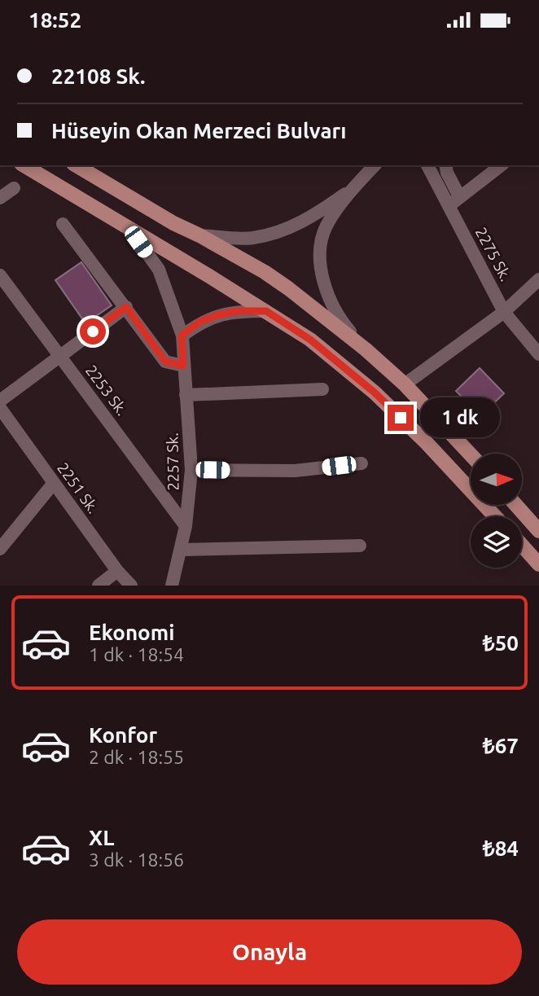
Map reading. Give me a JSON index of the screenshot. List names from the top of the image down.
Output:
{
  "streets": {
    "street": [
      "2275 Sk.",
      "2253 Sk.",
      "2257 Sk.",
      "2251 Sk."
    ]
  },
  "crossings": [
    ["2253 Sk.", "2257 Sk."]
  ],
  "north": "right",
  "page": {
    "status": "18:52",
    "banner": ["22108 Sk.", "Hüseyin Okan Merzeci Bulvarı"],
    "bubble": "1 dk",
    "list": [
      {
        "name": "Ekonomi",
        "note": "1 dk · 18:54",
        "value": "₺50"
      },
      {
        "name": "Konfor",
        "note": "2 dk · 18:55",
        "value": "₺67"
      },
      {
        "name": "XL",
        "note": "3 dk · 18:56",
        "value": "₺84"
      }
    ],
    "buttons": "Onayla"
  }
}
